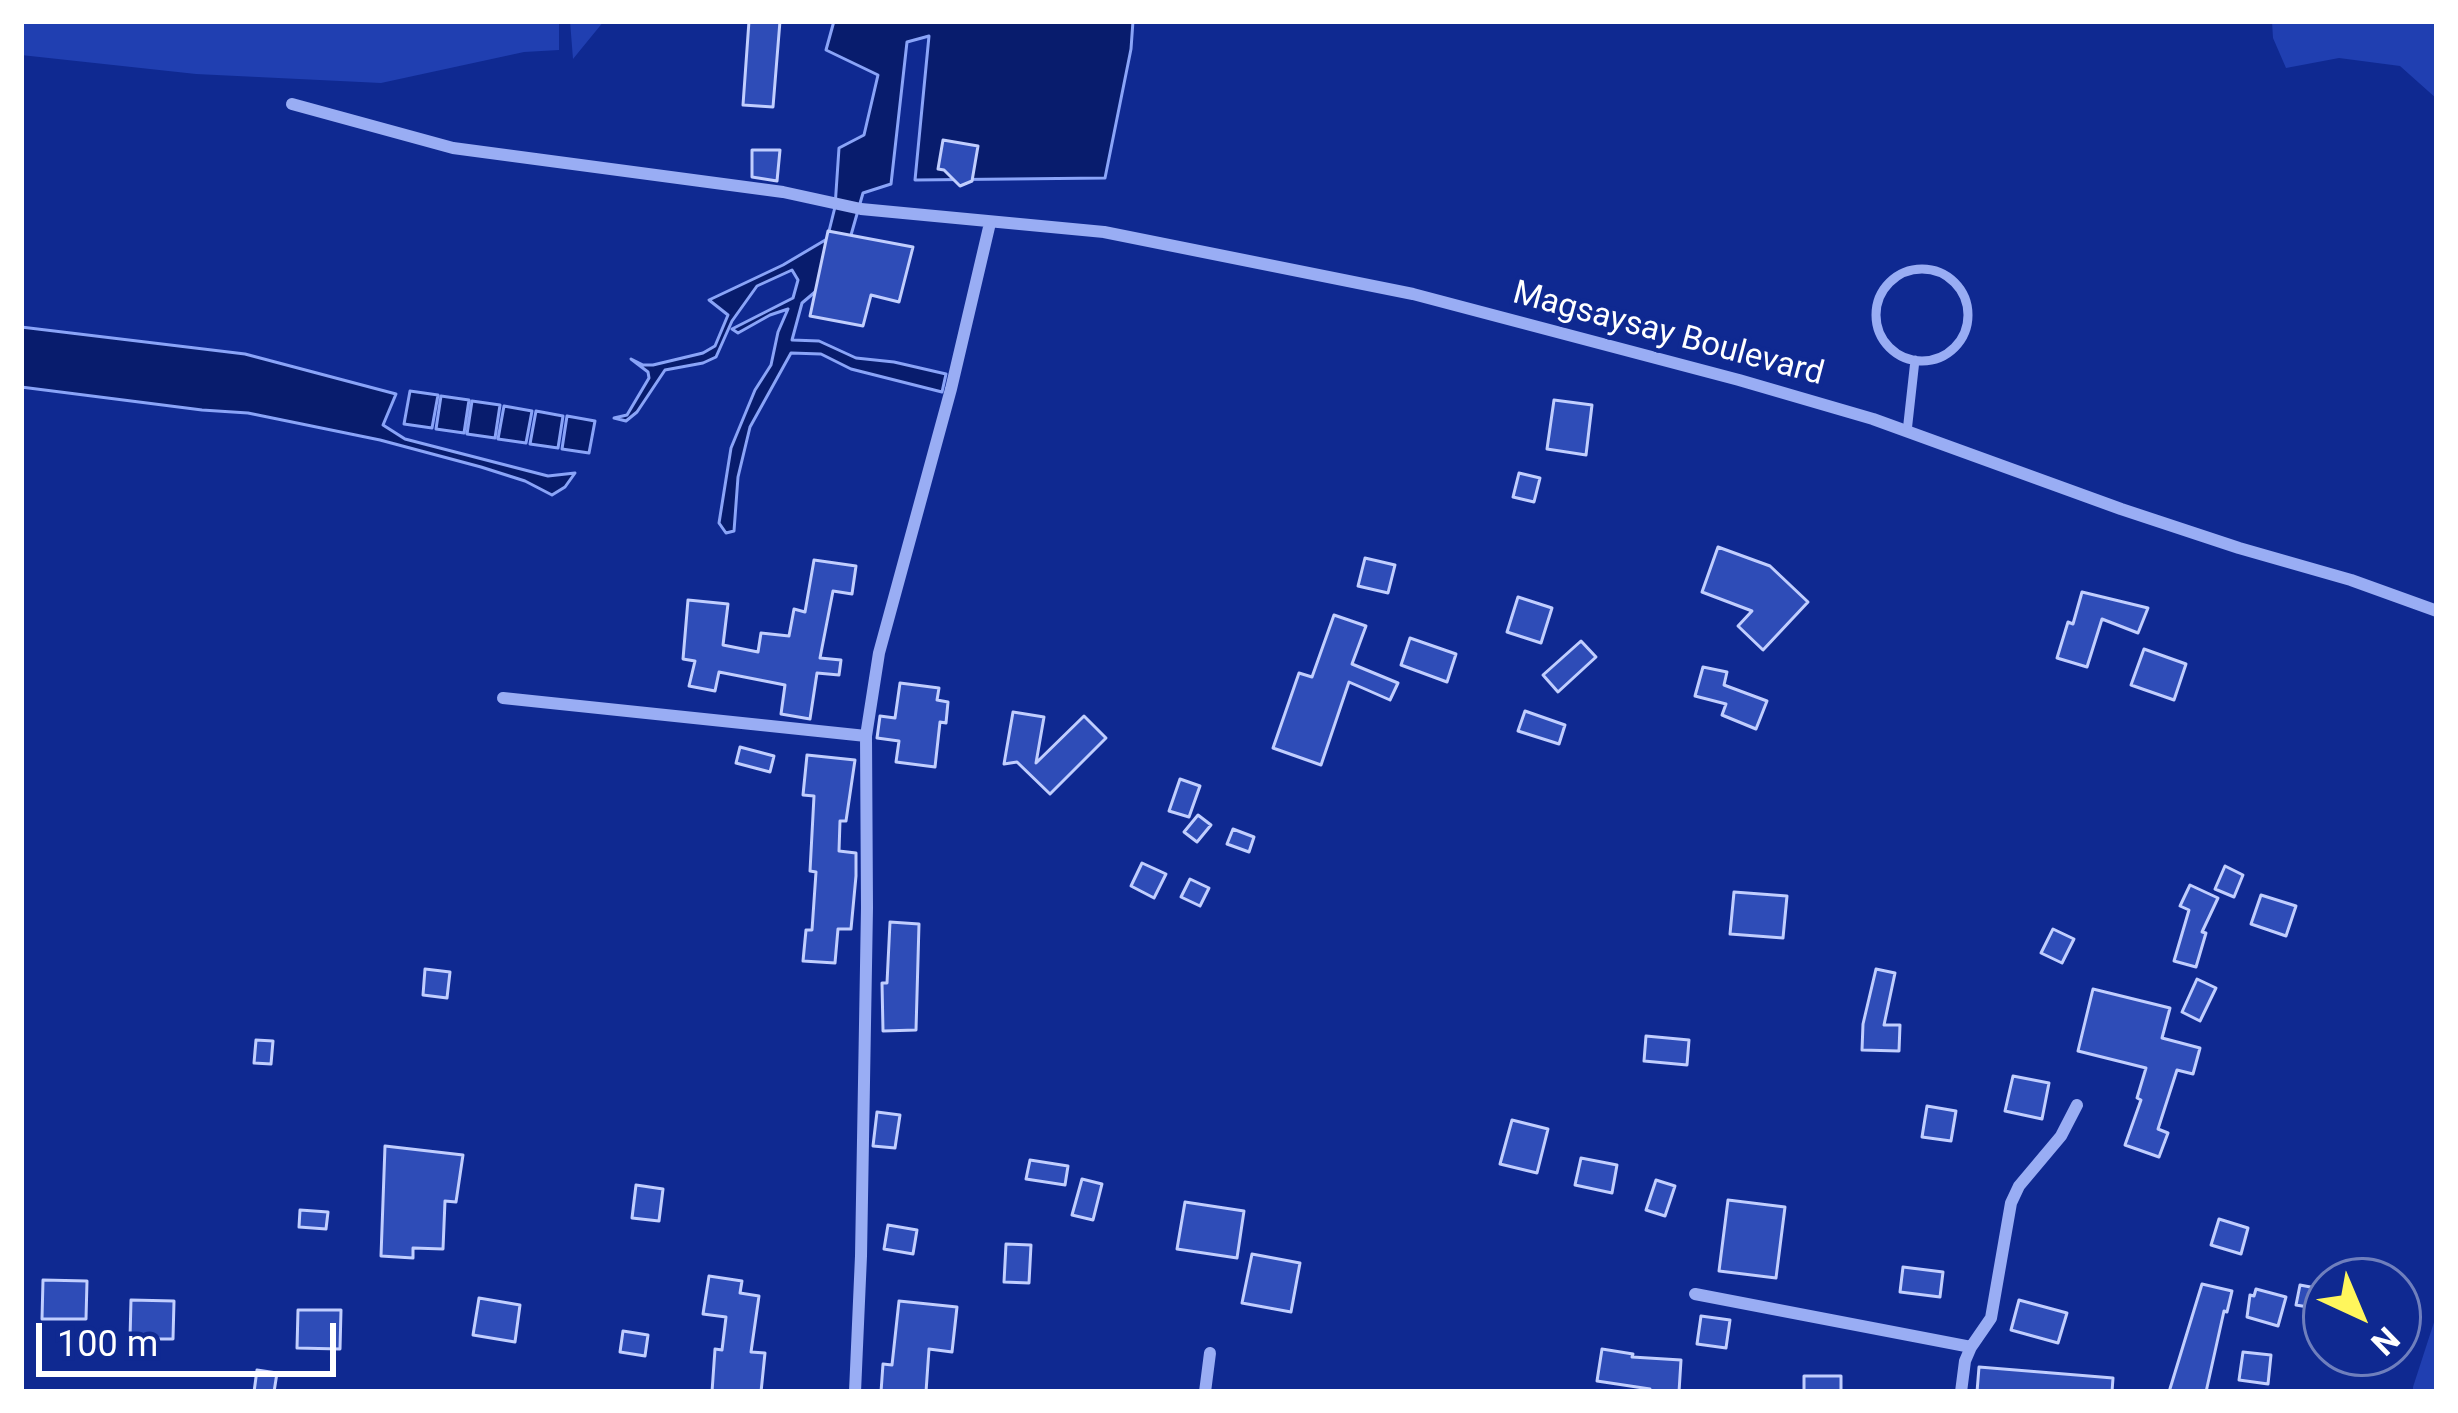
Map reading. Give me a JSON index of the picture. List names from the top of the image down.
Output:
{
  "streets": {
    "street": ["Magsaysay Boulevard"]
  },
  "scale_bar": "100 m",
  "north": "bottom right"
}
